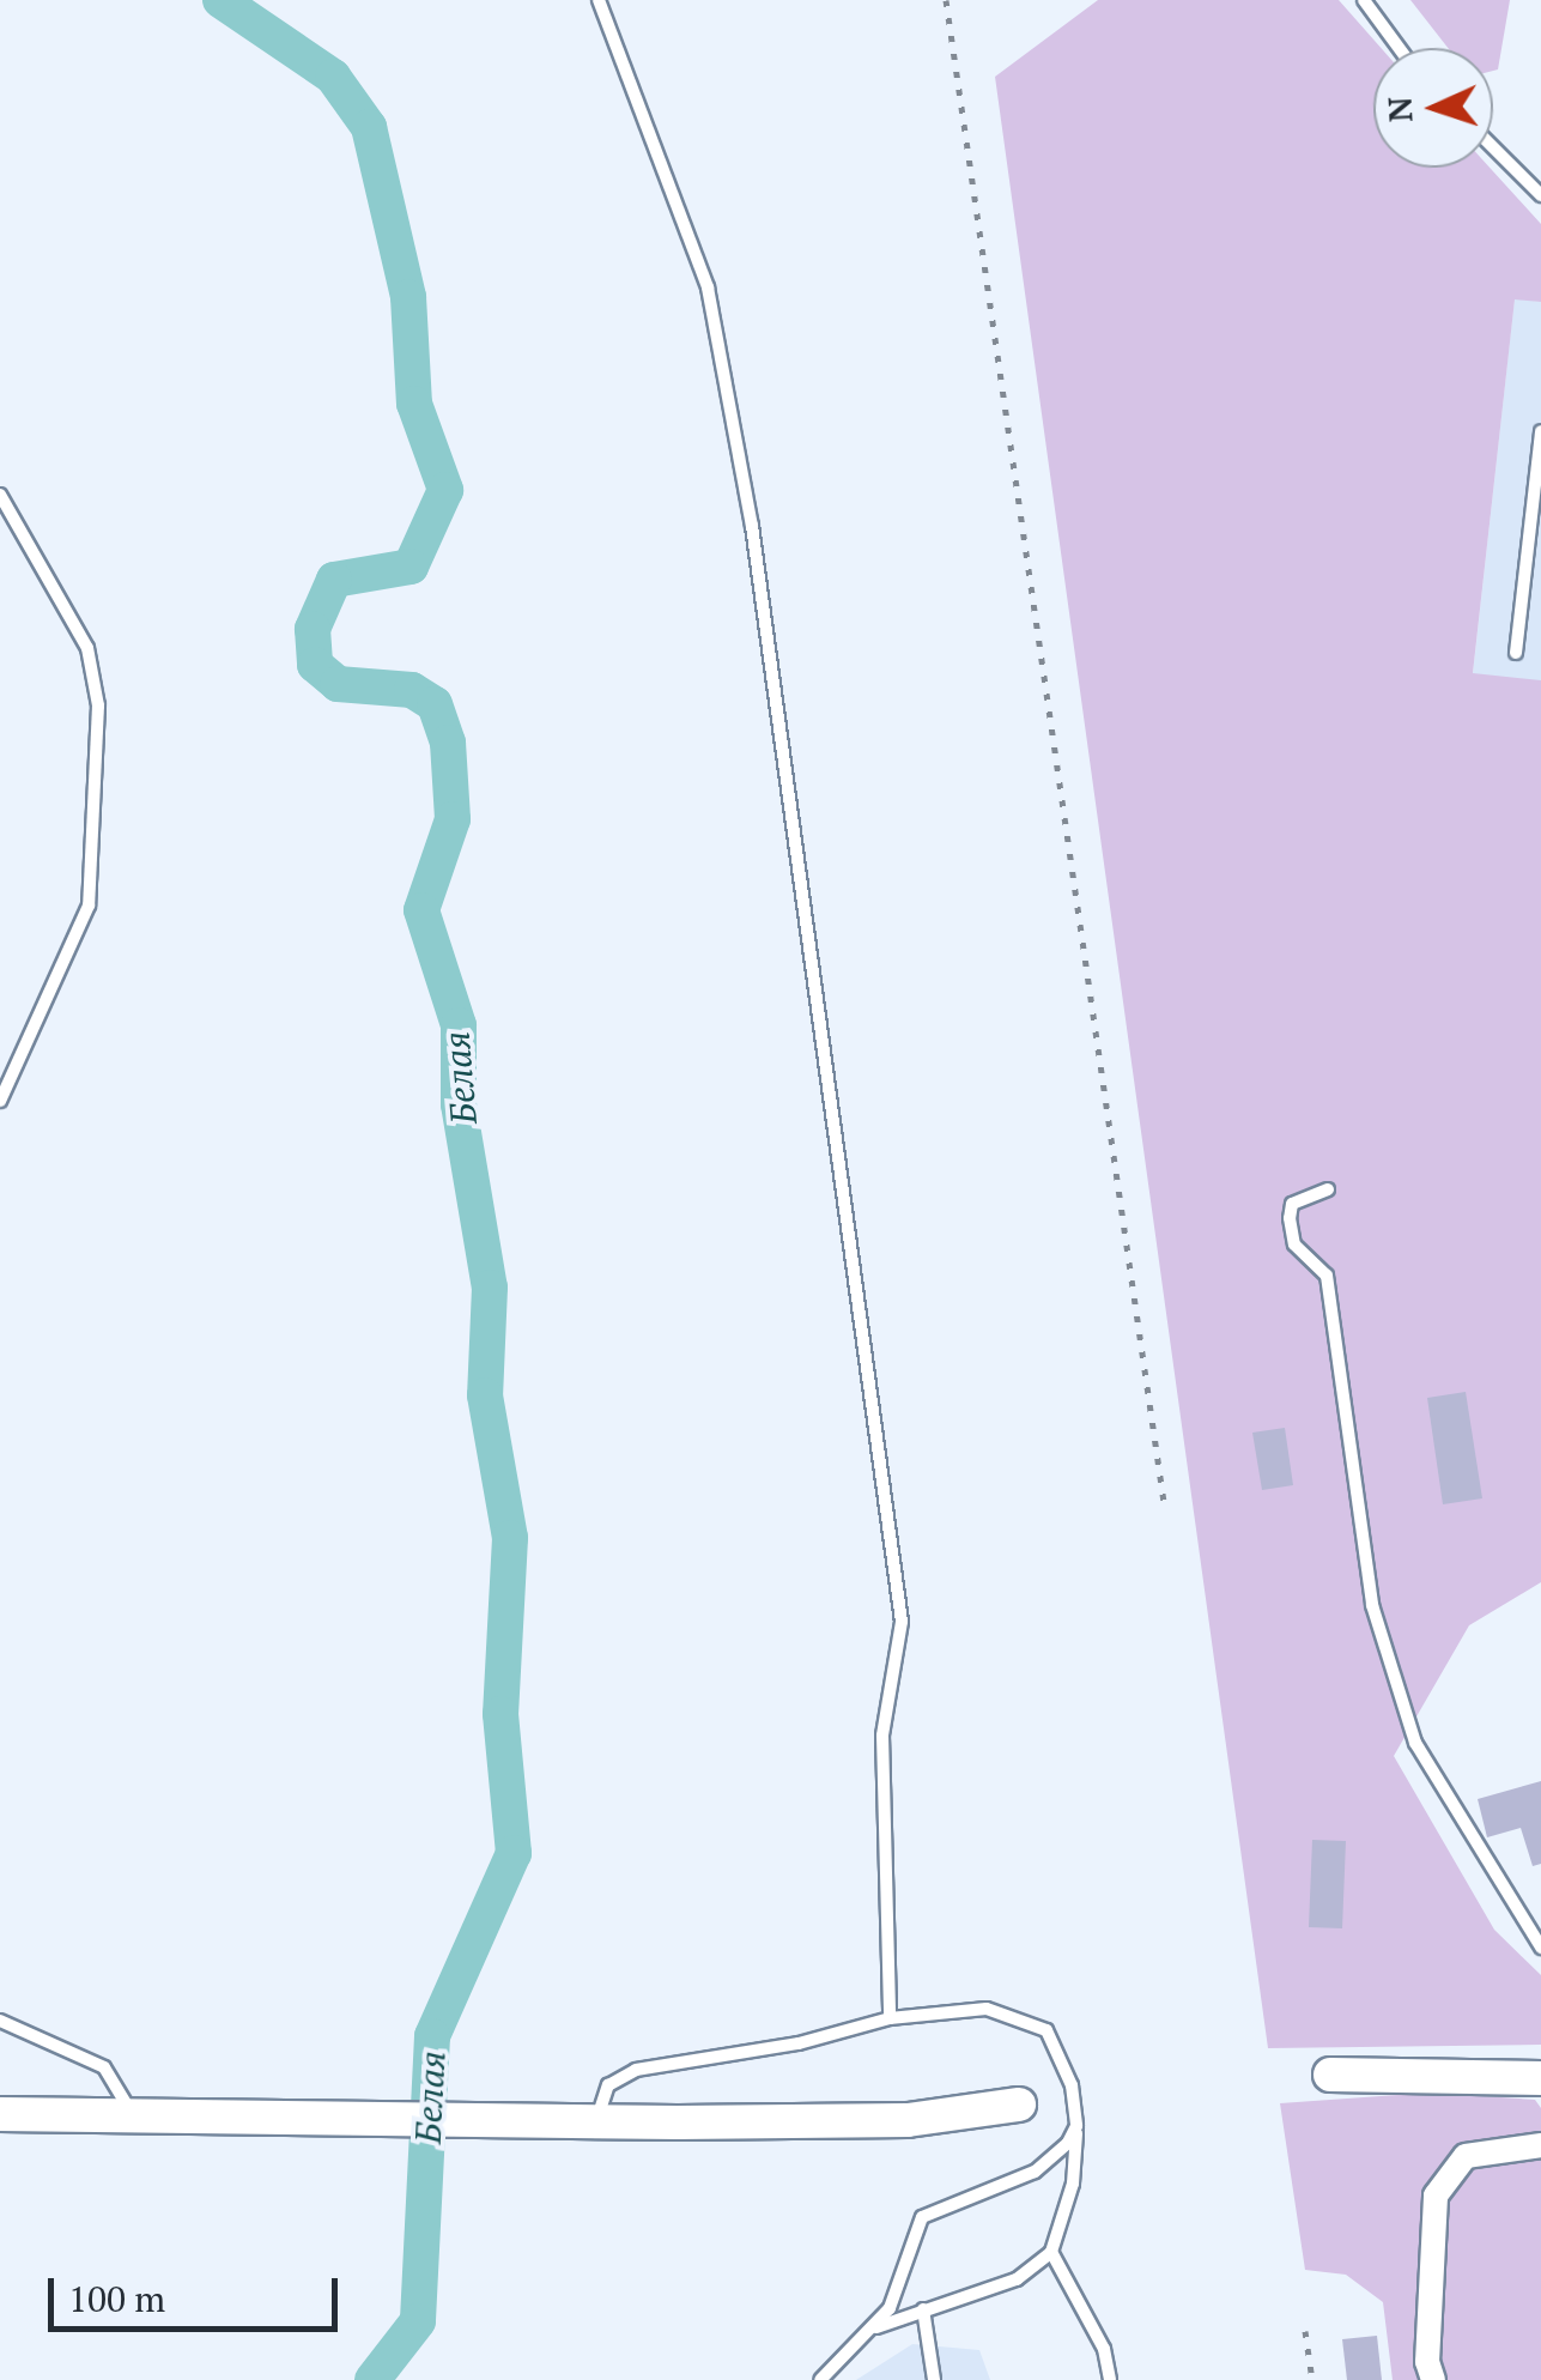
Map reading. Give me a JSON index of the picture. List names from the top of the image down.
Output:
{
  "water": ["Белая"],
  "scale_bar": "100 m",
  "north": "left"
}
